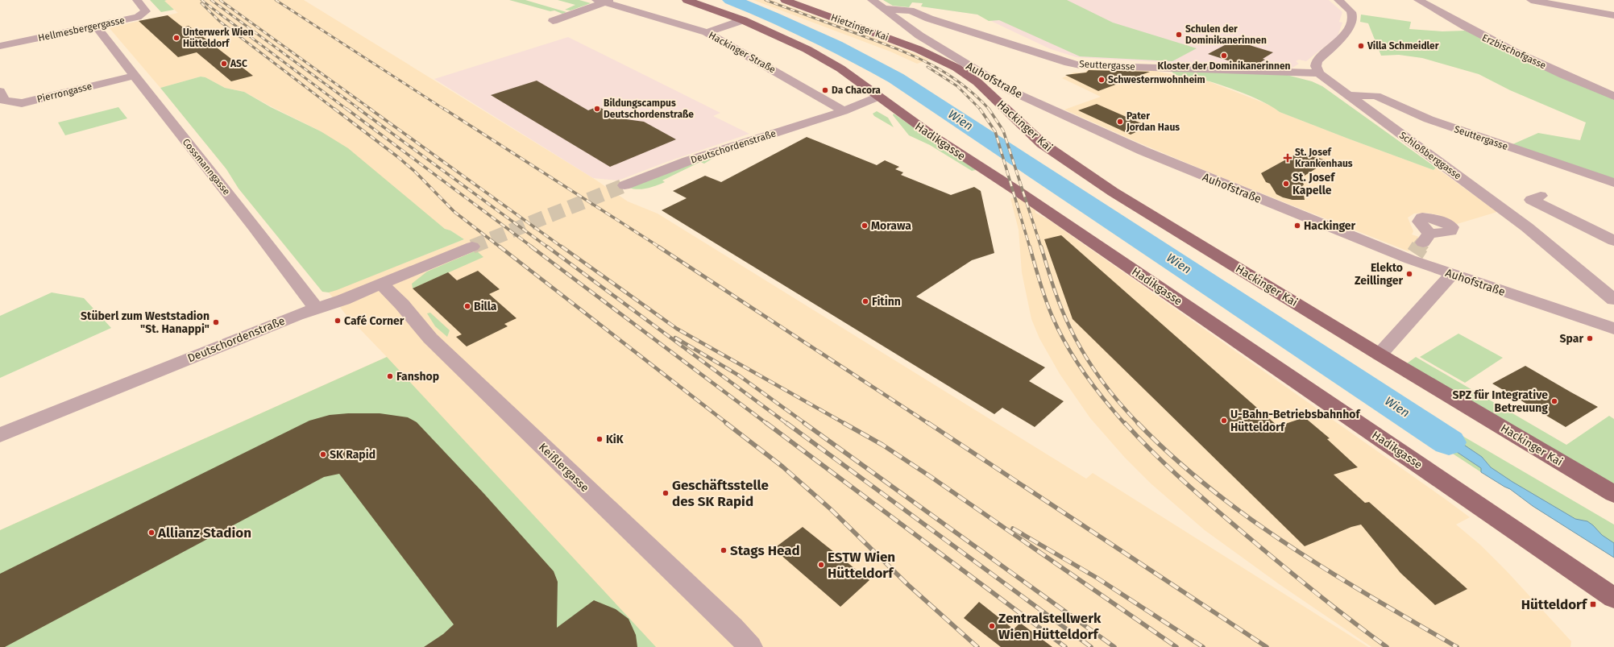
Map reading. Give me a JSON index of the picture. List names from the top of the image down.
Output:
{
  "streets": {
    "main road": ["Hietzinger Kai", "Hackinger Kai", "Hadikgasse"],
    "street": [
      "Hellmesbergergasse",
      "Erzbischofgasse",
      "Hackinger Straße",
      "Seuttergasse",
      "Auhofstraße",
      "Pierrongasse",
      "Deutschordenstraße",
      "Schloßberggasse",
      "Cossmanngasse",
      "Keißlergasse"
    ]
  },
  "crossings": [
    ["Hietzinger Kai", "Hackinger Kai"],
    ["Hellmesbergergasse", "Cossmanngasse"],
    ["Hackinger Straße", "Deutschordenstraße"],
    ["Seuttergasse", "Auhofstraße"],
    ["Seuttergasse", "Schloßberggasse"],
    ["Pierrongasse", "Cossmanngasse"],
    ["Hadikgasse", "Deutschordenstraße"],
    ["Deutschordenstraße", "Cossmanngasse"],
    ["Deutschordenstraße", "Keißlergasse"]
  ],
  "water": ["Wien"],
  "places": {
    "other": [
      "Schulen der Dominikanerinnen",
      "Unterwerk Wien Hütteldorf",
      "Villa Schmeidler",
      "Kloster der Dominikanerinnen",
      "ASC",
      "Schwesternwohnheim",
      "Da Chacora",
      "Bildungscampus Deutschordenstraße",
      "Pater Jordan Haus",
      "St. Josef Kapelle",
      "Morawa",
      "Hackinger",
      "Elekto Zeillinger",
      "Fitinn",
      "Billa",
      "Café Corner",
      "Stüberl zum Weststadion \"St. Hanappi\"",
      "Spar",
      "Fanshop",
      "SPZ für Integrative Betreuung",
      "U-Bahn-Betriebsbahnhof Hütteldorf",
      "KiK",
      "SK Rapid",
      "Geschäftsstelle des SK Rapid",
      "Allianz Stadion",
      "Stags Head",
      "ESTW Wien Hütteldorf",
      "Zentralstellwerk Wien Hütteldorf"
    ],
    "health": ["St. Josef Krankenhaus"],
    "transit": ["Hütteldorf"]
  }
}
